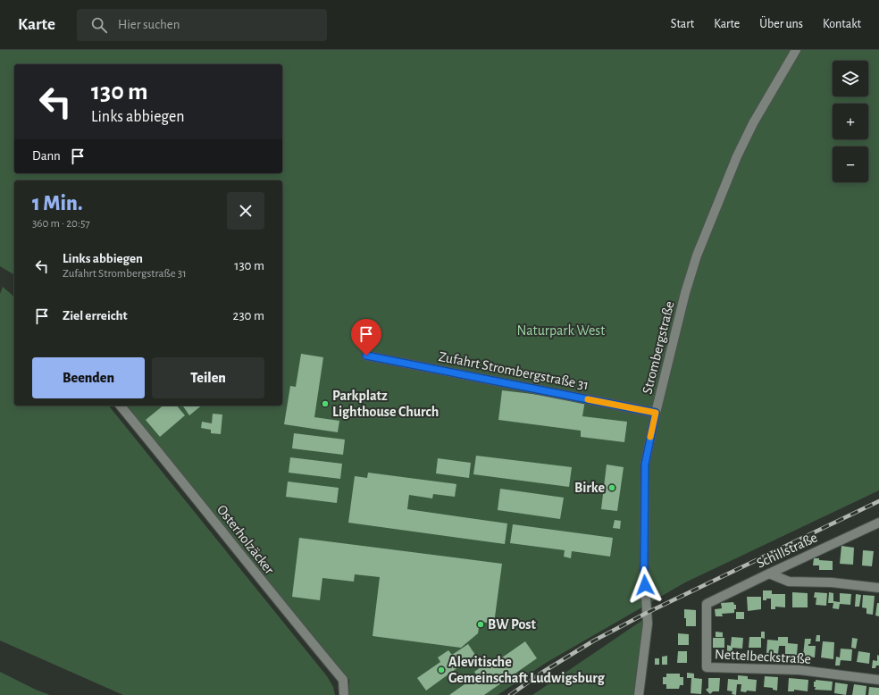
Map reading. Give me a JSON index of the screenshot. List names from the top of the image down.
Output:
{
  "streets": {
    "street": [
      "Strombergstraße",
      "Zufahrt Strombergstraße 31",
      "Osterholzäcker",
      "Schillstraße",
      "Nettelbeckstraße"
    ]
  },
  "crossings": [
    ["Strombergstraße", "Zufahrt Strombergstraße 31"],
    ["Schillstraße", "Nettelbeckstraße"]
  ],
  "parks": ["Naturpark West"],
  "places": [
    "Parkplatz Lighthouse Church",
    "Birke",
    "BW Post",
    "Alevitische Gemeinschaft Ludwigsburg"
  ],
  "page": {
    "header": "Karte",
    "search": "Hier suchen",
    "nav": [
      "Start",
      "Karte",
      "Über uns",
      "Kontakt"
    ],
    "map_buttons": ["+", "−"],
    "turn": ["130 m", "Links abbiegen"],
    "then": "Dann",
    "heading": ["1 Min.", "360 m · 20:57"],
    "list": [
      {
        "name": "Links abbiegen",
        "note": "Zufahrt Strombergstraße 31",
        "value": "130 m"
      },
      {
        "name": "Ziel erreicht",
        "value": "230 m"
      }
    ],
    "buttons": ["Beenden", "Teilen"]
  }
}
